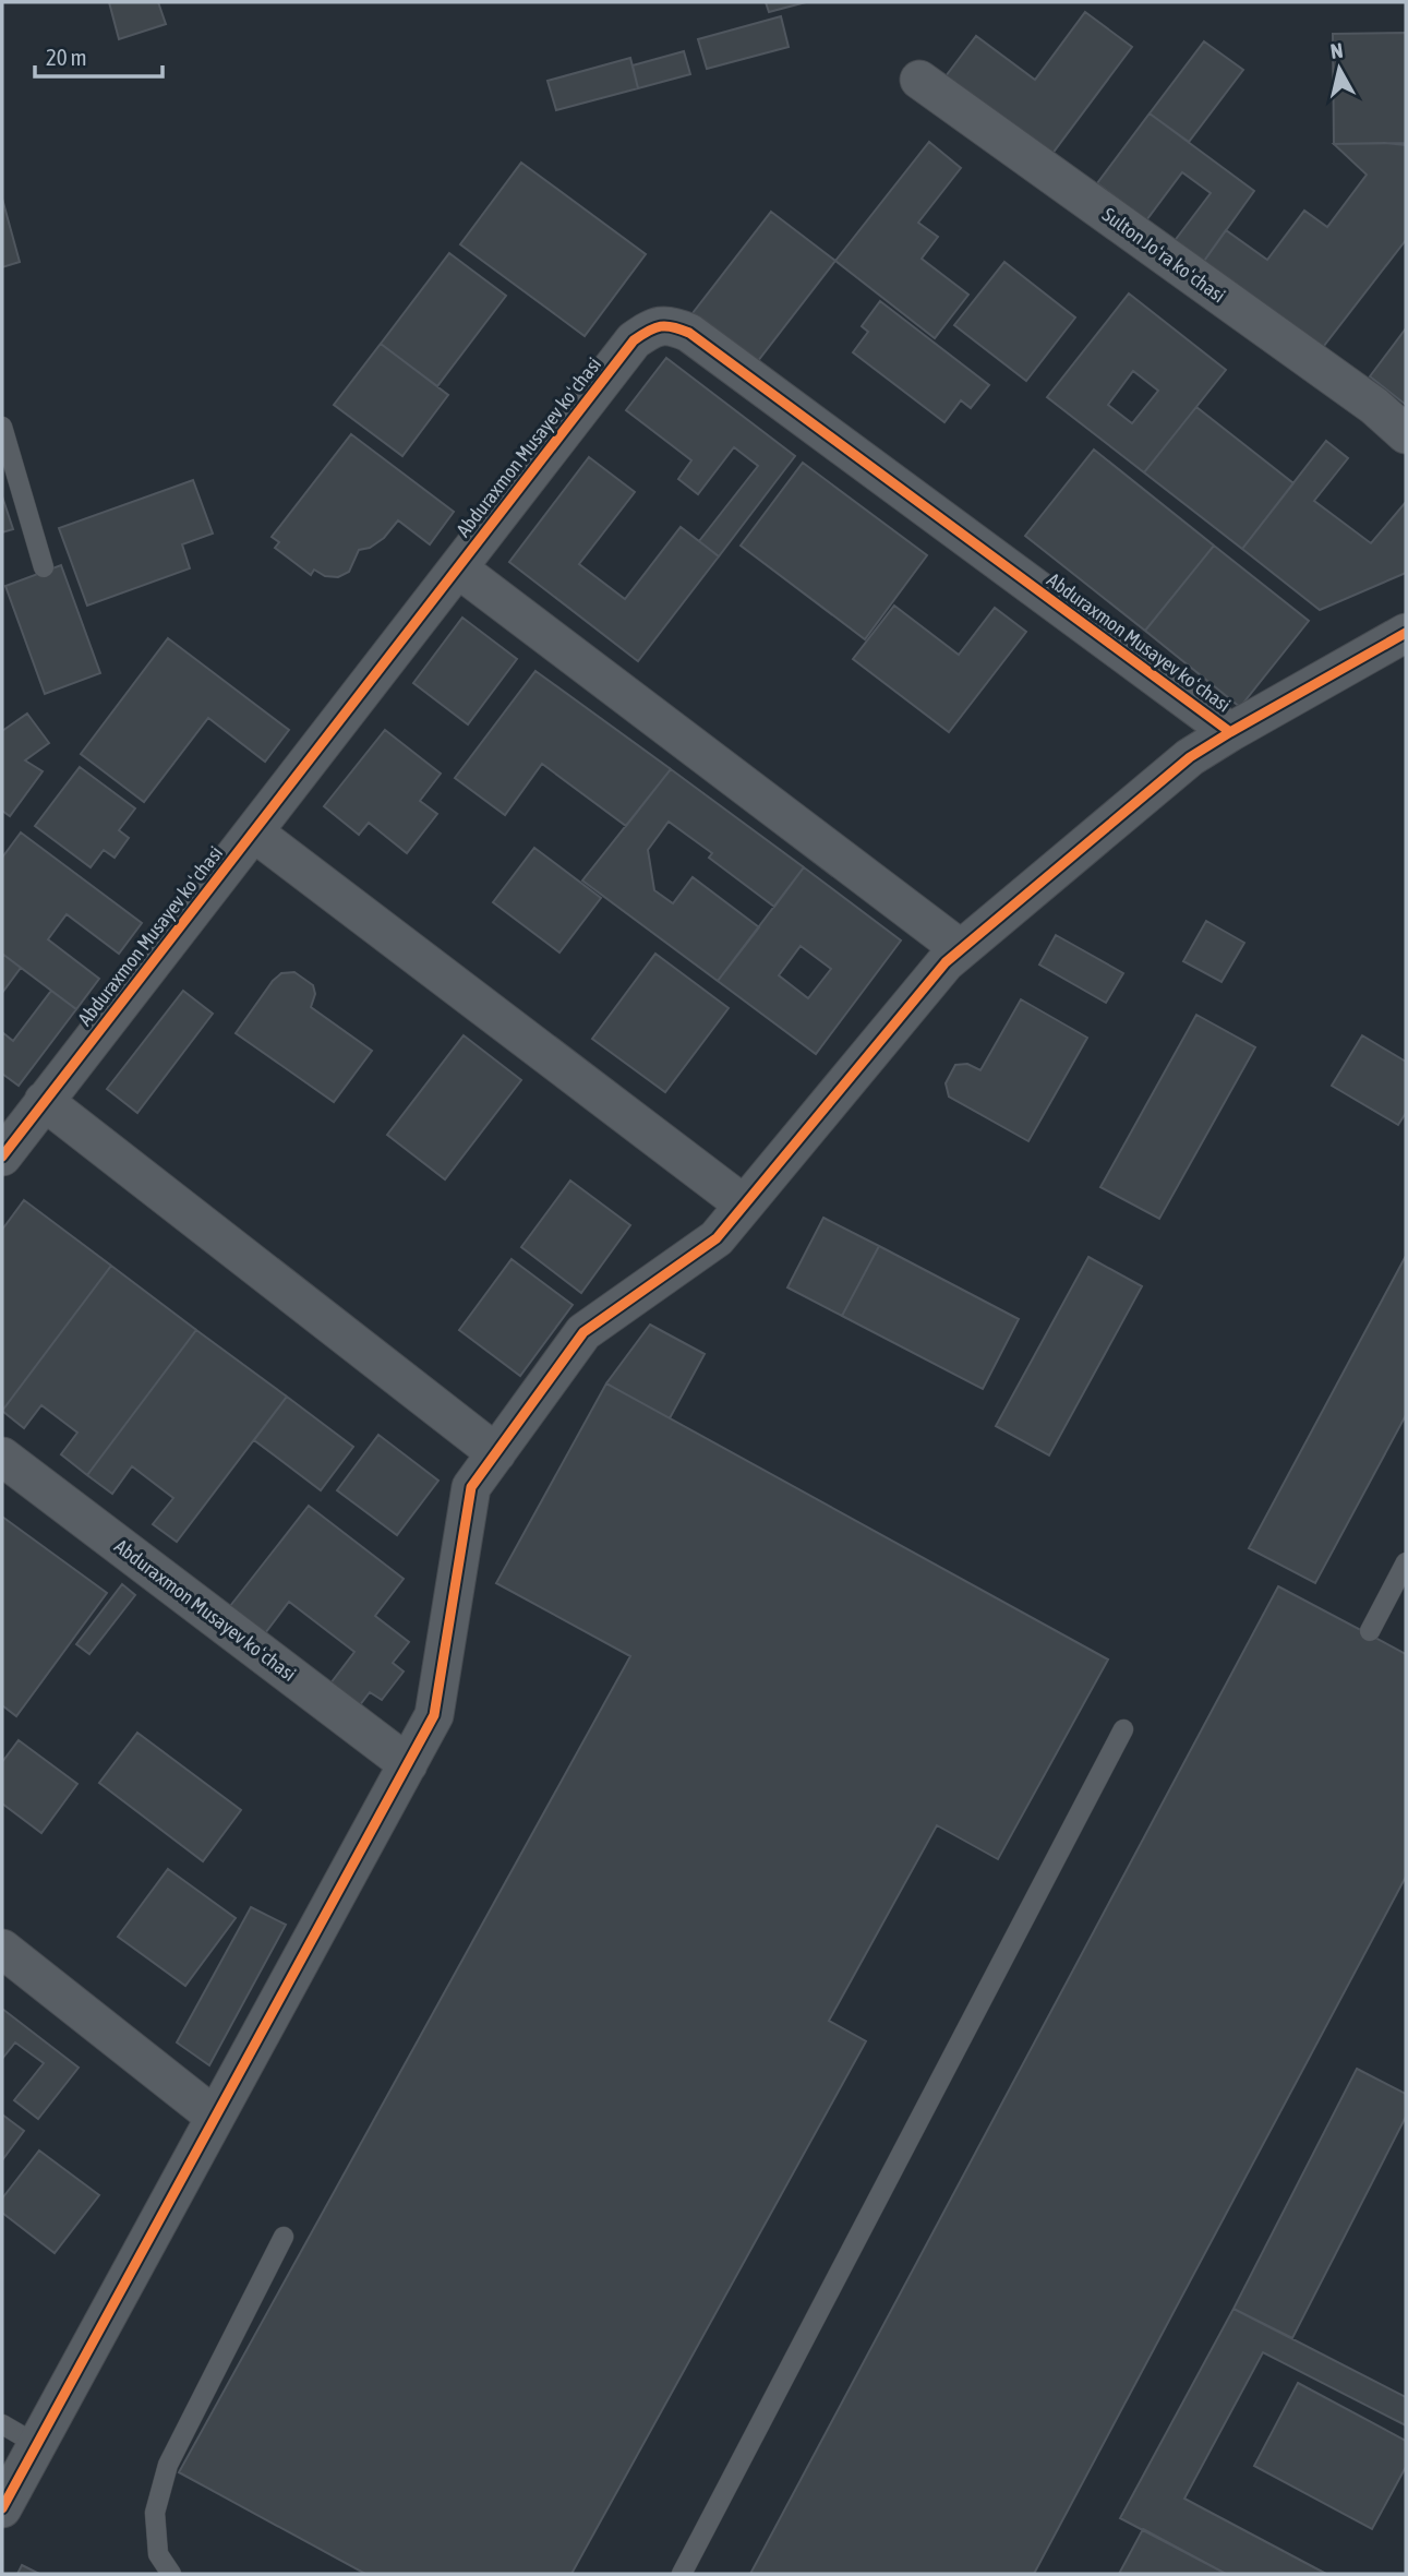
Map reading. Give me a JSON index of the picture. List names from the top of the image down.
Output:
{
  "streets": {
    "street": ["Sulton Joʻra koʻchasi", "Abduraxmon Musayev koʻchasi"]
  },
  "scale_bar": "20 m",
  "north": "top"
}
